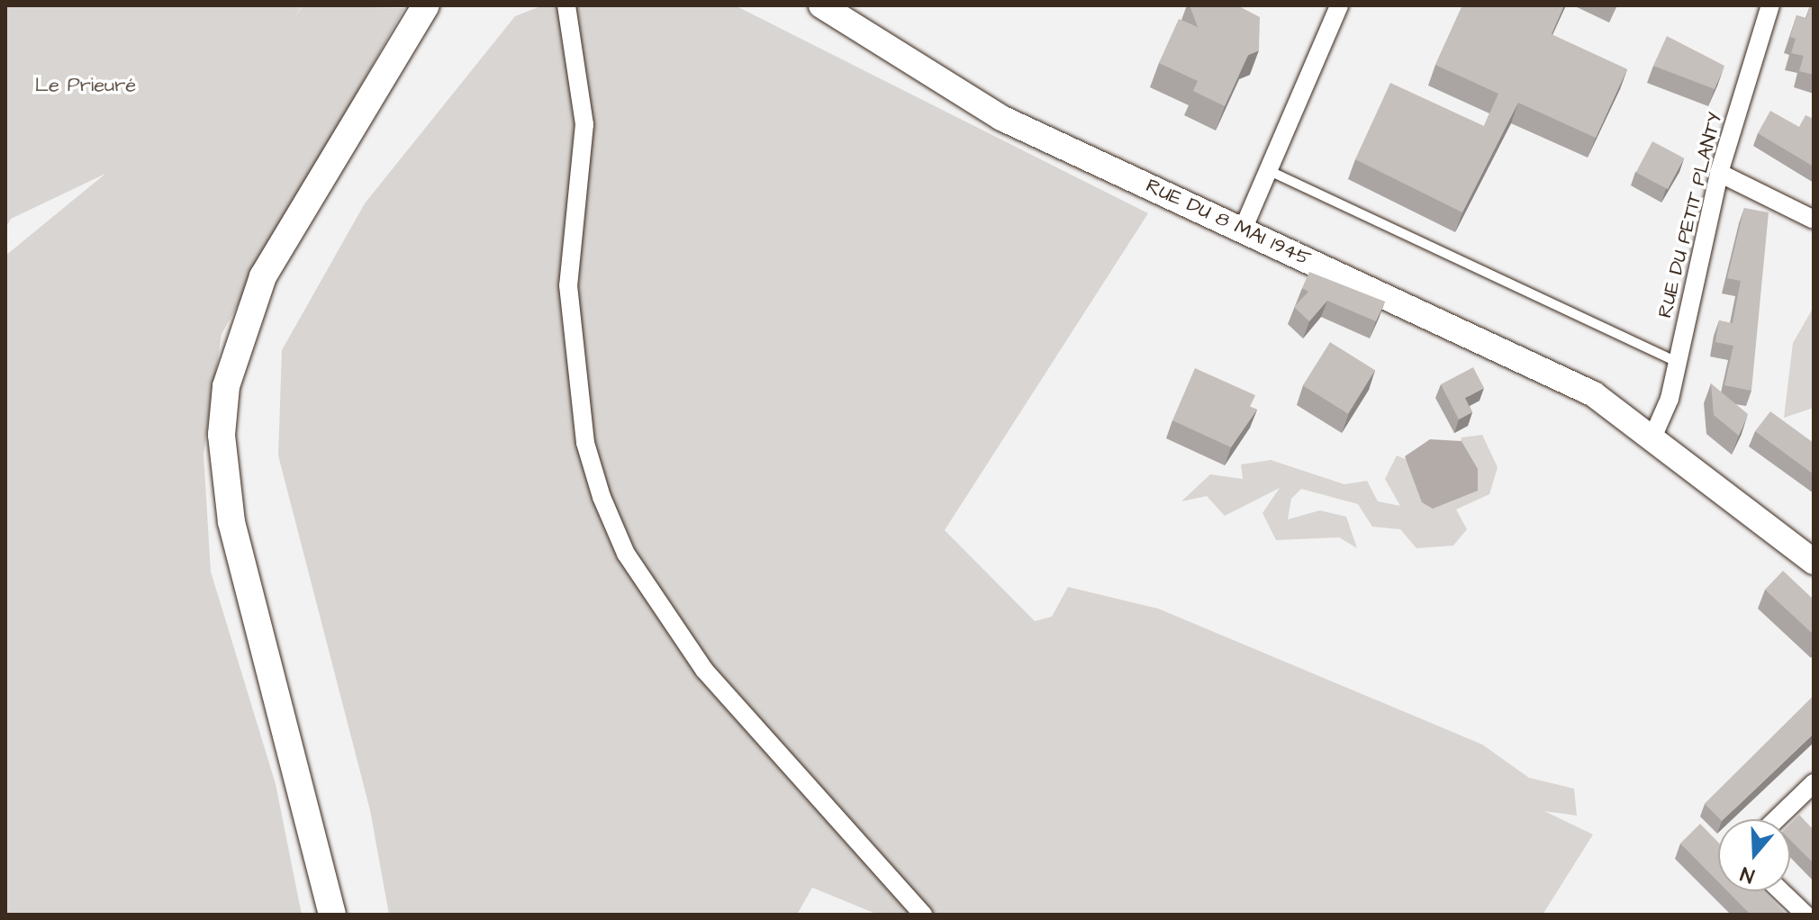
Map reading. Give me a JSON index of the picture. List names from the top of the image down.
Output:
{
  "streets": {
    "main road": ["RUE DU 8 MAI 1945"],
    "street": ["RUE DU PETIT PLANTY"]
  },
  "crossings": [
    ["RUE DU PETIT PLANTY", "RUE DU 8 MAI 1945"]
  ],
  "parks": ["Le Prieuré"],
  "north": "bottom"
}
